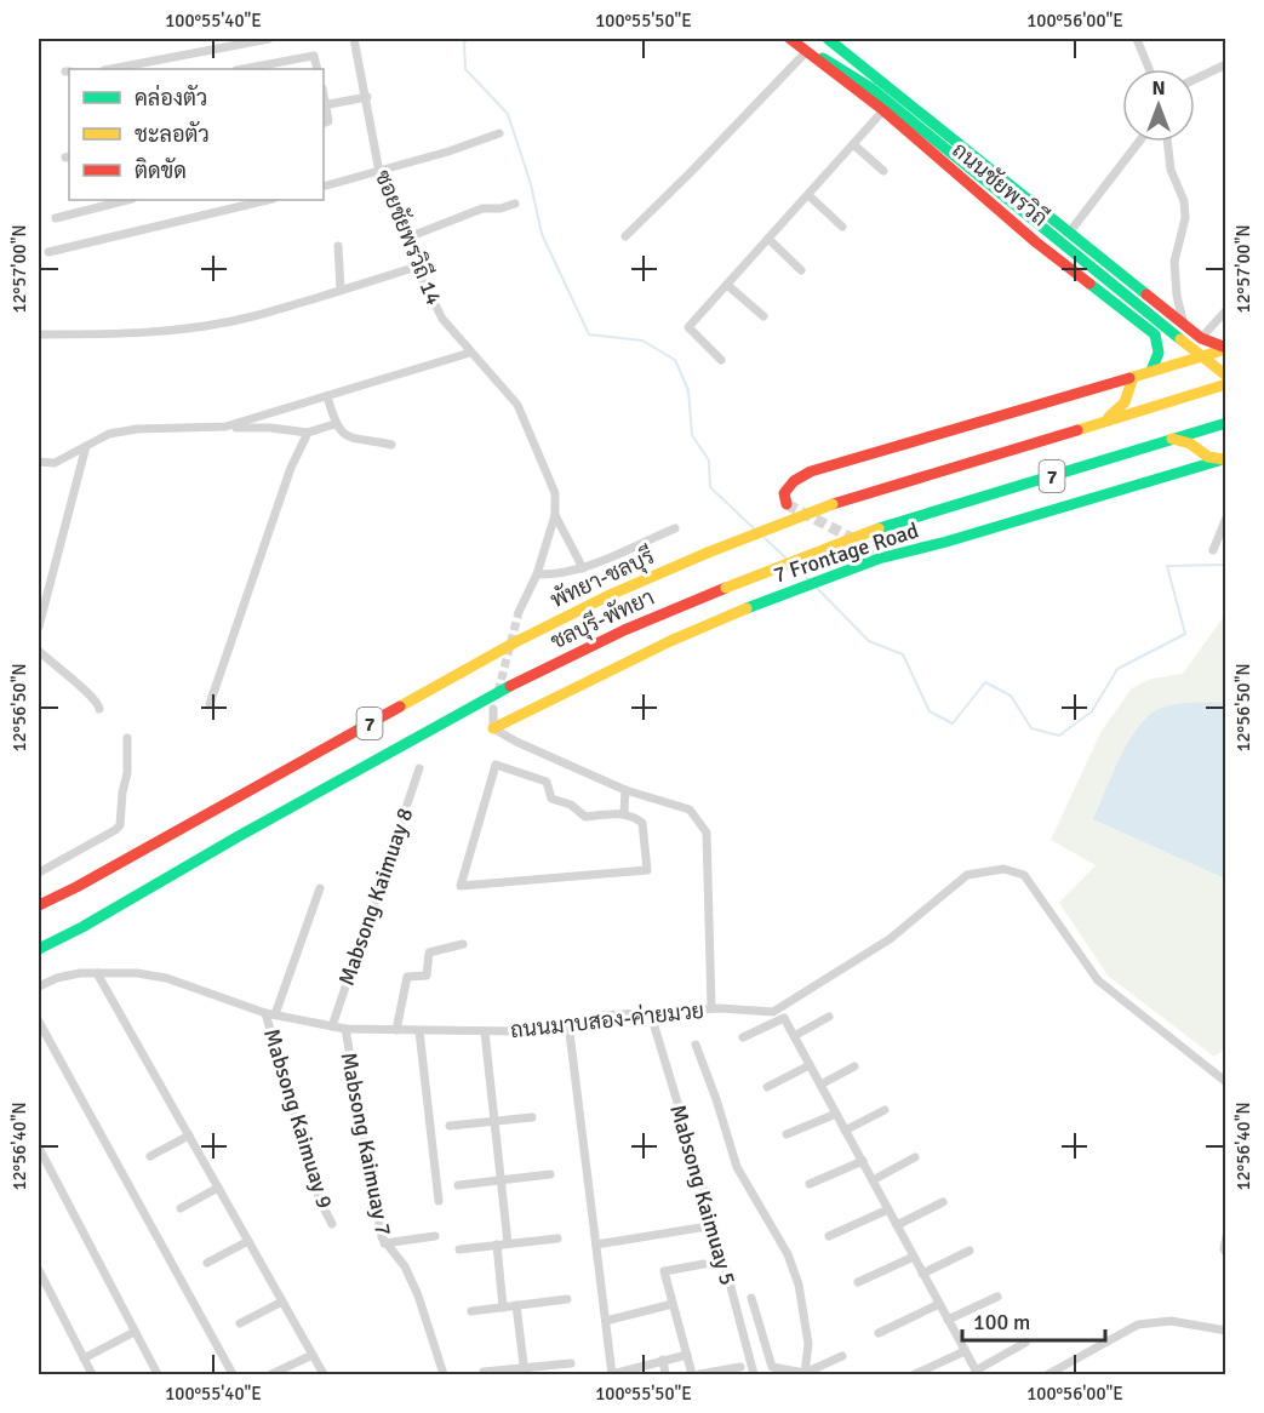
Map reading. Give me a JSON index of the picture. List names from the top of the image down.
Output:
{
  "streets": {
    "main road": [
      "ถนนชัยพรวิถี",
      "7",
      "7 Frontage Road",
      "พัทยา-ชลบุรี",
      "ชลบุรี-พัทยา"
    ],
    "street": [
      "ซอยชัยพรวิถี 14",
      "Mabsong Kaimuay 8",
      "ถนนมาบสอง-ค่ายมวย",
      "Mabsong Kaimuay 9",
      "Mabsong Kaimuay 7",
      "Mabsong Kaimuay 5"
    ]
  },
  "crossings": [
    ["Mabsong Kaimuay 8", "ถนนมาบสอง-ค่ายมวย"],
    ["ถนนมาบสอง-ค่ายมวย", "Mabsong Kaimuay 9"],
    ["ถนนมาบสอง-ค่ายมวย", "Mabsong Kaimuay 7"],
    ["ถนนมาบสอง-ค่ายมวย", "Mabsong Kaimuay 5"]
  ],
  "legend": ["คล่องตัว", "ชะลอตัว", "ติดขัด"],
  "scale_bar": "100 m",
  "north": "top",
  "coordinates": [
    "100°55'40\"E",
    "100°55'50\"E",
    "100°56'00\"E",
    "12°57'00\"N",
    "12°56'50\"N",
    "12°56'40\"N"
  ]
}
